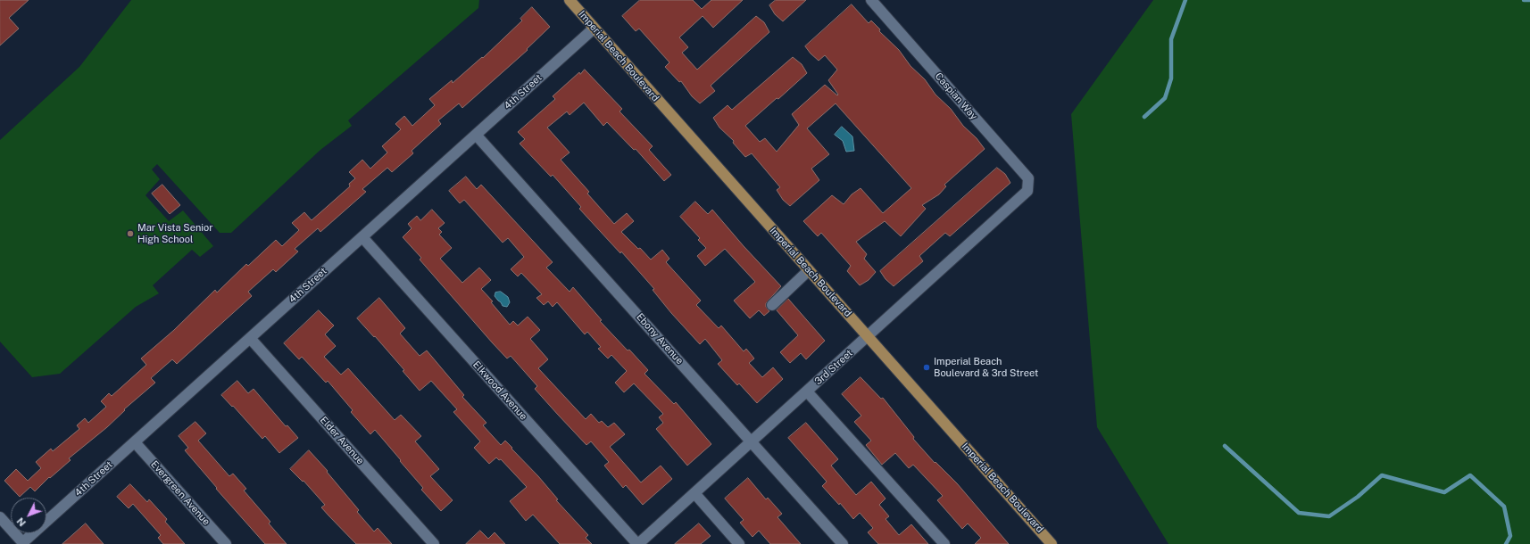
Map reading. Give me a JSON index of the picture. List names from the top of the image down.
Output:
{
  "streets": {
    "main road": ["Imperial Beach Boulevard"],
    "street": [
      "4th Street",
      "Caspian Way",
      "Ebony Avenue",
      "3rd Street",
      "Elkwood Avenue",
      "Elder Avenue",
      "Evergreen Avenue"
    ]
  },
  "crossings": [
    ["Imperial Beach Boulevard", "4th Street"],
    ["Imperial Beach Boulevard", "3rd Street"],
    ["4th Street", "Ebony Avenue"],
    ["4th Street", "Elkwood Avenue"],
    ["4th Street", "Elder Avenue"],
    ["4th Street", "Evergreen Avenue"],
    ["Caspian Way", "3rd Street"],
    ["Ebony Avenue", "3rd Street"],
    ["3rd Street", "Elkwood Avenue"]
  ],
  "places": ["Mar Vista Senior High School", "Imperial Beach Boulevard & 3rd Street"],
  "north": "bottom left"
}
